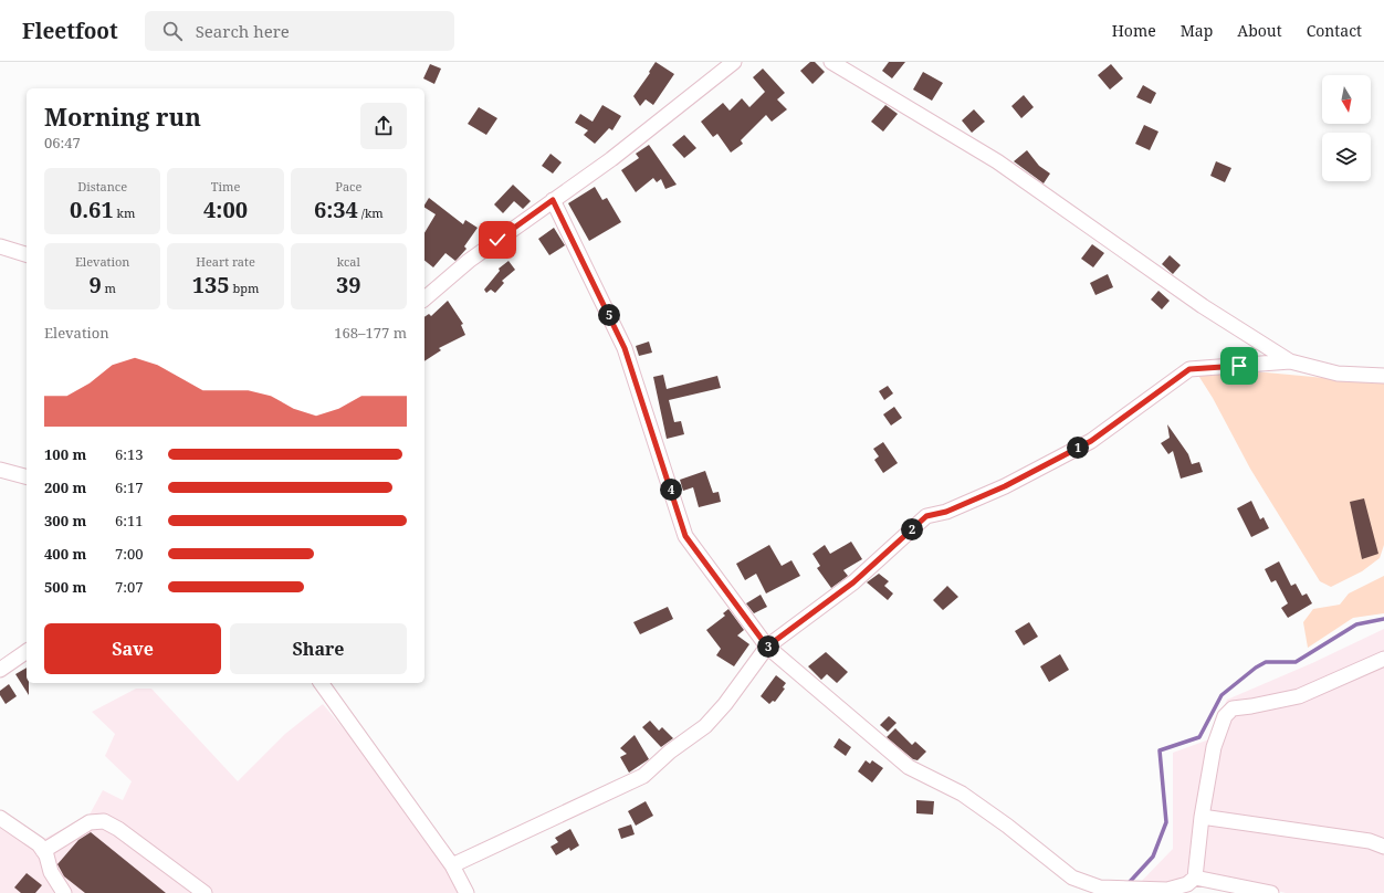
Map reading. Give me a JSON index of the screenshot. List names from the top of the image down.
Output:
{
  "north": "bottom",
  "page": {
    "header": "Fleetfoot",
    "search": "Search here",
    "nav": [
      "Home",
      "Map",
      "About",
      "Contact"
    ],
    "heading": ["Morning run", "06:47"],
    "stats": [
      ["Distance", "0.61 km"],
      ["Time", "4:00"],
      ["Pace", "6:34 /km"],
      ["Elevation", "9 m"],
      ["Heart rate", "135 bpm"],
      ["kcal", "39"]
    ],
    "pins": [
      "5",
      "1",
      "4",
      "2",
      "3"
    ],
    "chart": ["Elevation", "168–177 m"],
    "list": [
      {
        "name": "100 m",
        "note": "6:13"
      },
      {
        "name": "200 m",
        "note": "6:17"
      },
      {
        "name": "300 m",
        "note": "6:11"
      },
      {
        "name": "400 m",
        "note": "7:00"
      },
      {
        "name": "500 m",
        "note": "7:07"
      }
    ],
    "buttons": ["Save", "Share"]
  }
}
